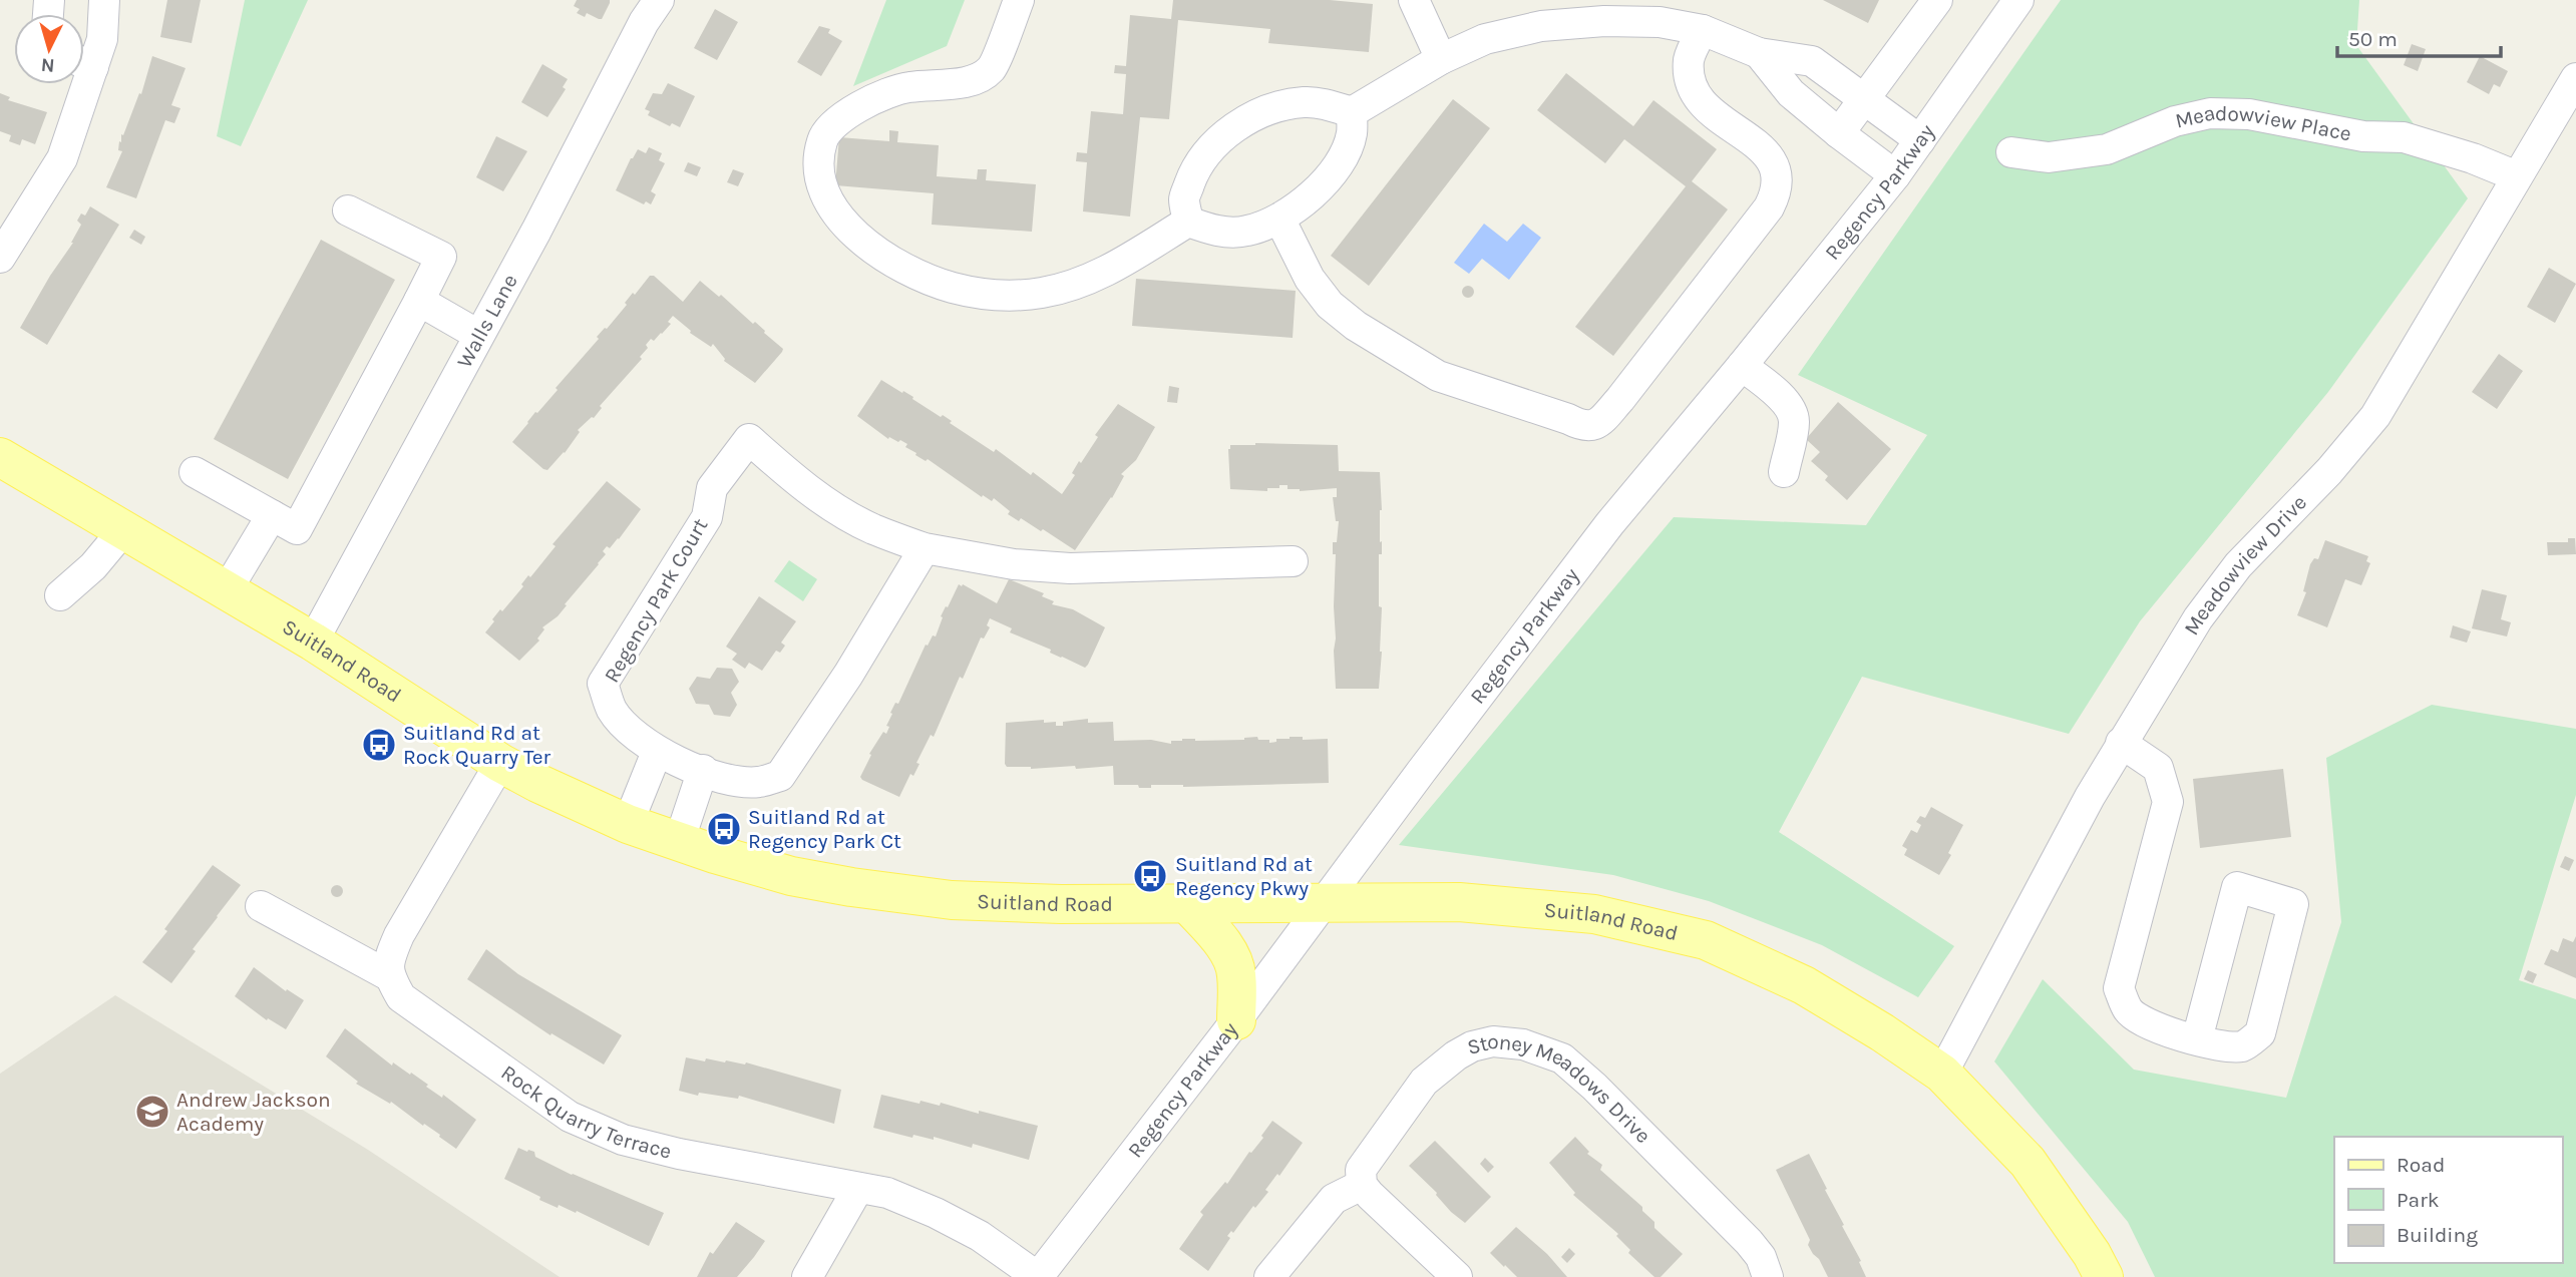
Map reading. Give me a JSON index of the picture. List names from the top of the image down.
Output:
{
  "streets": {
    "main road": ["Suitland Road"],
    "street": [
      "Meadowview Place",
      "Regency Parkway",
      "Walls Lane",
      "Meadowview Drive",
      "Regency Park Court",
      "Stoney Meadows Drive",
      "Rock Quarry Terrace"
    ]
  },
  "crossings": [
    ["Meadowview Place", "Meadowview Drive"],
    ["Regency Parkway", "Suitland Road"],
    ["Regency Parkway", "Rock Quarry Terrace"],
    ["Walls Lane", "Suitland Road"],
    ["Meadowview Drive", "Suitland Road"]
  ],
  "places": {
    "bus stop": ["Suitland Rd at Rock Quarry Ter", "Suitland Rd at Regency Park Ct", "Suitland Rd at Regency Pkwy"],
    "school or university": ["Andrew Jackson Academy"]
  },
  "legend": ["Road", "Park", "Building"],
  "scale_bar": "50 m",
  "north": "bottom"
}
